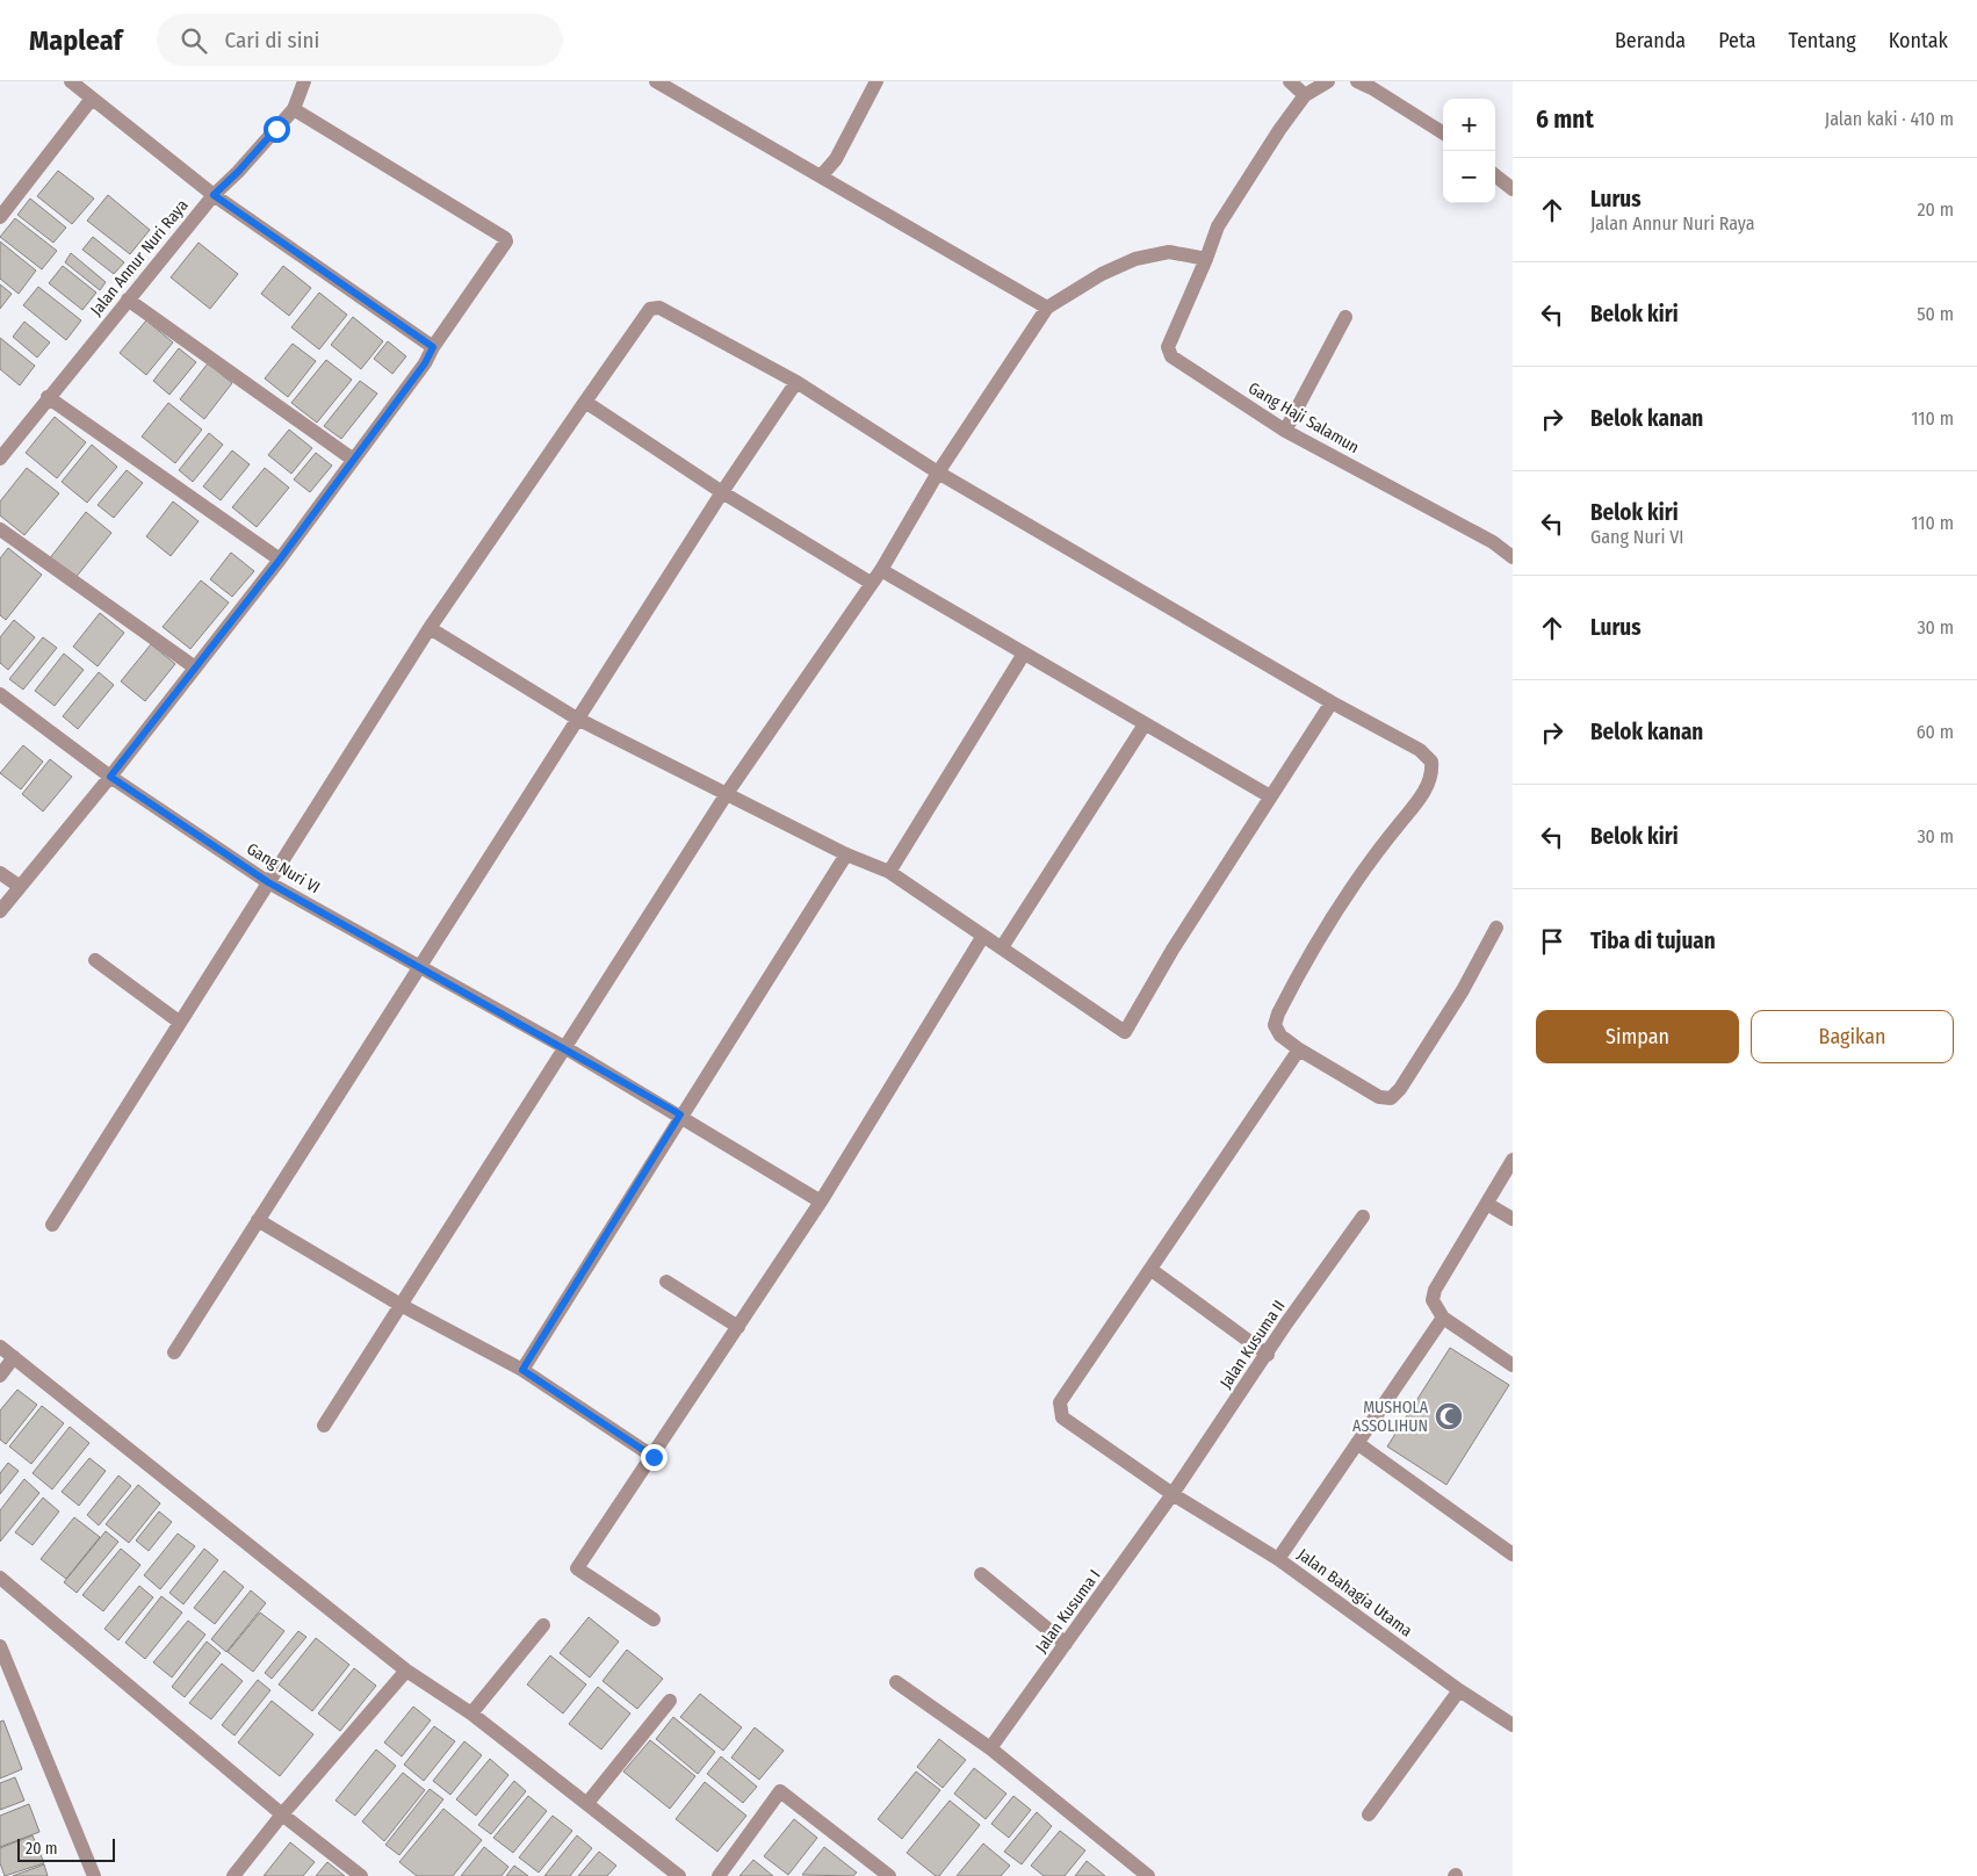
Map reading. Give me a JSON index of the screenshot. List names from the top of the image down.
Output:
{
  "streets": {
    "street": [
      "Jalan Annur Nuri Raya",
      "Gang Haji Salamun",
      "Gang Nuri VI",
      "Jalan Kusuma II",
      "Jalan Bahagia Utama",
      "Jalan Kusuma I"
    ]
  },
  "crossings": [
    ["Jalan Kusuma II", "Jalan Bahagia Utama"],
    ["Jalan Kusuma II", "Jalan Kusuma I"],
    ["Jalan Bahagia Utama", "Jalan Kusuma I"]
  ],
  "places": {
    "mosque": ["MUSHOLA ASSOLIHUN"]
  },
  "scale_bar": "20 m",
  "page": {
    "header": "Mapleaf",
    "search": "Cari di sini",
    "nav": [
      "Beranda",
      "Peta",
      "Tentang",
      "Kontak"
    ],
    "heading": ["6 mnt", "Jalan kaki · 410 m"],
    "map_buttons": ["+", "−"],
    "list": [
      ["Lurus", "Jalan Annur Nuri Raya", "20 m"],
      ["Belok kiri", "50 m"],
      ["Belok kanan", "110 m"],
      ["Belok kiri", "Gang Nuri VI", "110 m"],
      ["Lurus", "30 m"],
      ["Belok kanan", "60 m"],
      ["Belok kiri", "30 m"],
      "Tiba di tujuan"
    ],
    "buttons": ["Simpan", "Bagikan"],
    "scale": "20 m"
  }
}
